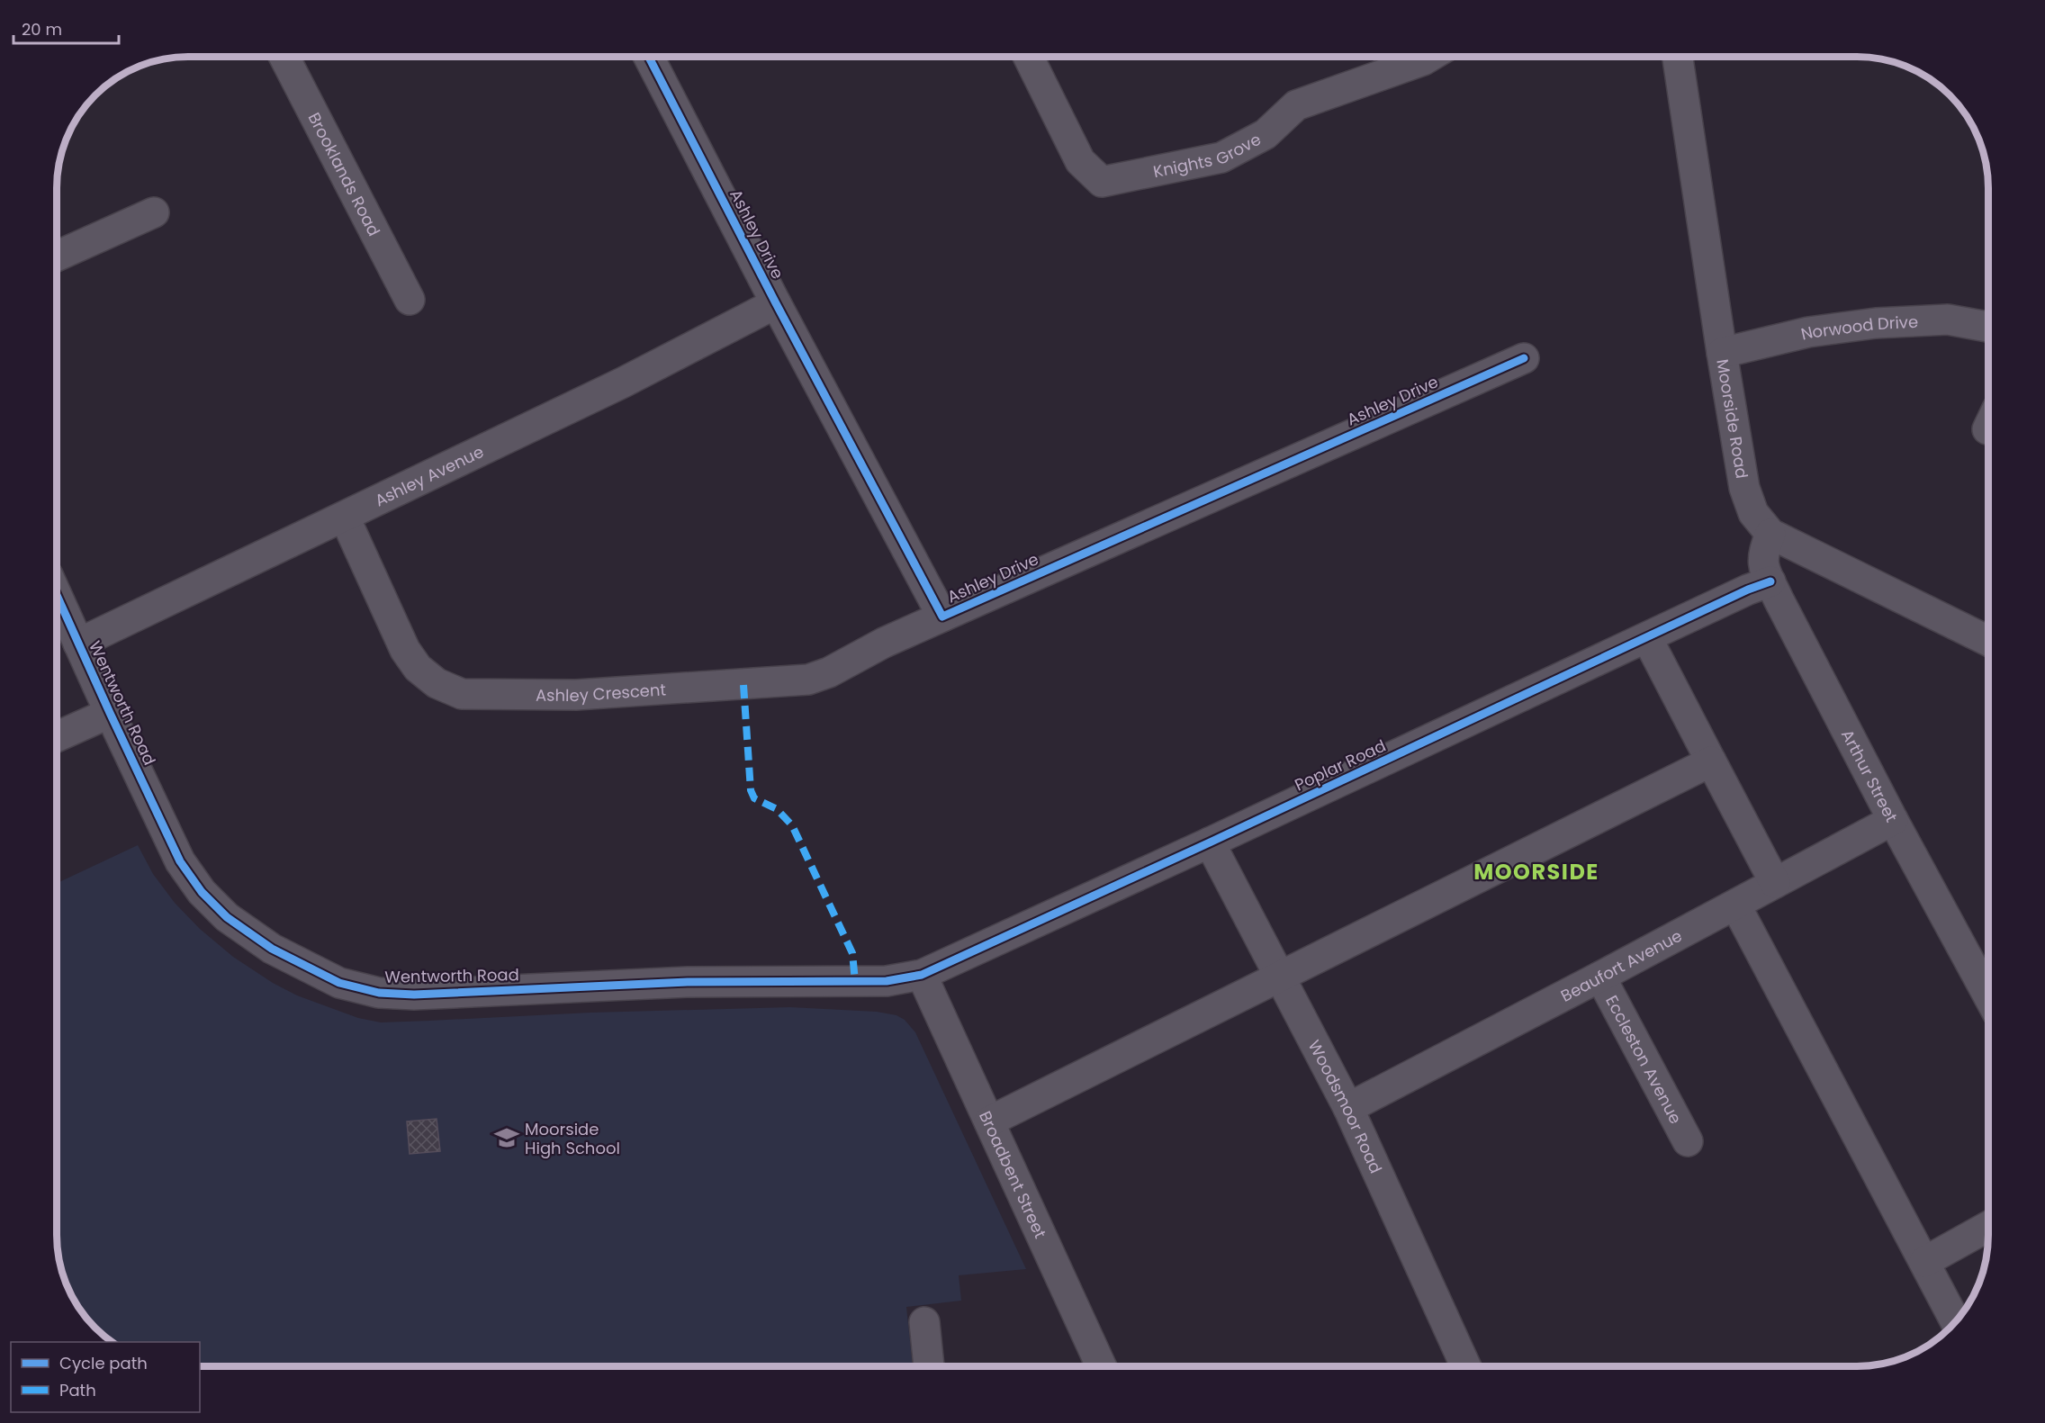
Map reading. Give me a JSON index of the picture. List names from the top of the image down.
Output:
{
  "streets": {
    "street": [
      "Knights Grove",
      "Brooklands Road",
      "Ashley Drive",
      "Norwood Drive",
      "Moorside Road",
      "Ashley Avenue",
      "Ashley Crescent",
      "Wentworth Road",
      "Poplar Road",
      "Arthur Street",
      "Beaufort Avenue",
      "Eccleston Avenue",
      "Woodsmoor Road",
      "Broadbent Street"
    ]
  },
  "crossings": [
    ["Ashley Drive", "Ashley Avenue"],
    ["Ashley Drive", "Ashley Crescent"],
    ["Norwood Drive", "Moorside Road"],
    ["Moorside Road", "Arthur Street"],
    ["Ashley Avenue", "Ashley Crescent"],
    ["Ashley Avenue", "Wentworth Road"],
    ["Wentworth Road", "Poplar Road"],
    ["Wentworth Road", "Broadbent Street"],
    ["Poplar Road", "Arthur Street"],
    ["Poplar Road", "Woodsmoor Road"],
    ["Poplar Road", "Broadbent Street"],
    ["Arthur Street", "Beaufort Avenue"],
    ["Beaufort Avenue", "Eccleston Avenue"],
    ["Beaufort Avenue", "Woodsmoor Road"]
  ],
  "districts": ["MOORSIDE"],
  "places": {
    "school or university": ["Moorside High School"]
  },
  "legend": ["Cycle path", "Path"],
  "scale_bar": "20 m"
}
